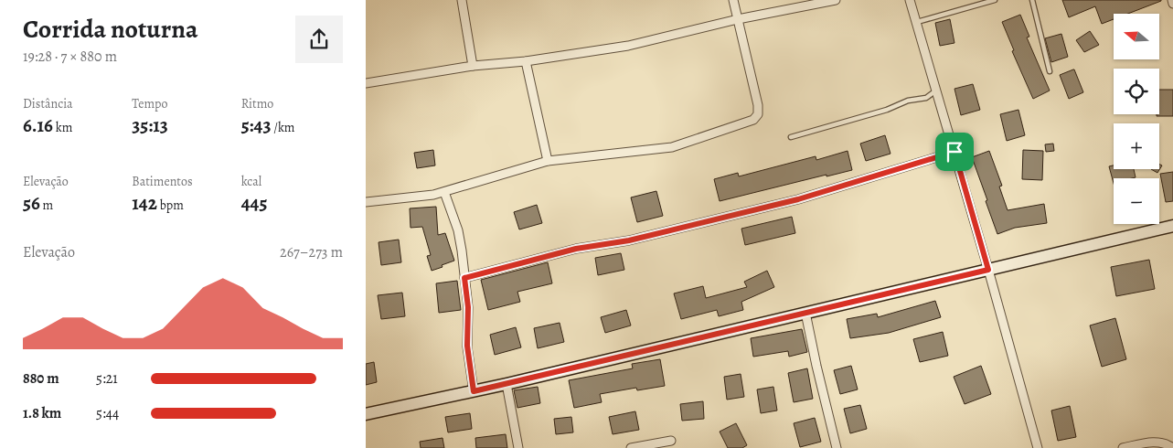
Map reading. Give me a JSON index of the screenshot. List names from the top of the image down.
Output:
{
  "north": "left",
  "page": {
    "heading": ["Corrida noturna", "19:28 · 7 × 880 m"],
    "map_buttons": ["+", "−"],
    "stats": [
      ["Distância", "6.16 km"],
      ["Tempo", "35:13"],
      ["Ritmo", "5:43 /km"],
      ["Elevação", "56 m"],
      ["Batimentos", "142 bpm"],
      ["kcal", "445"]
    ],
    "chart": ["Elevação", "267–273 m"],
    "list": [
      {
        "name": "880 m",
        "note": "5:21"
      },
      {
        "name": "1.8 km",
        "note": "5:44"
      }
    ]
  }
}
